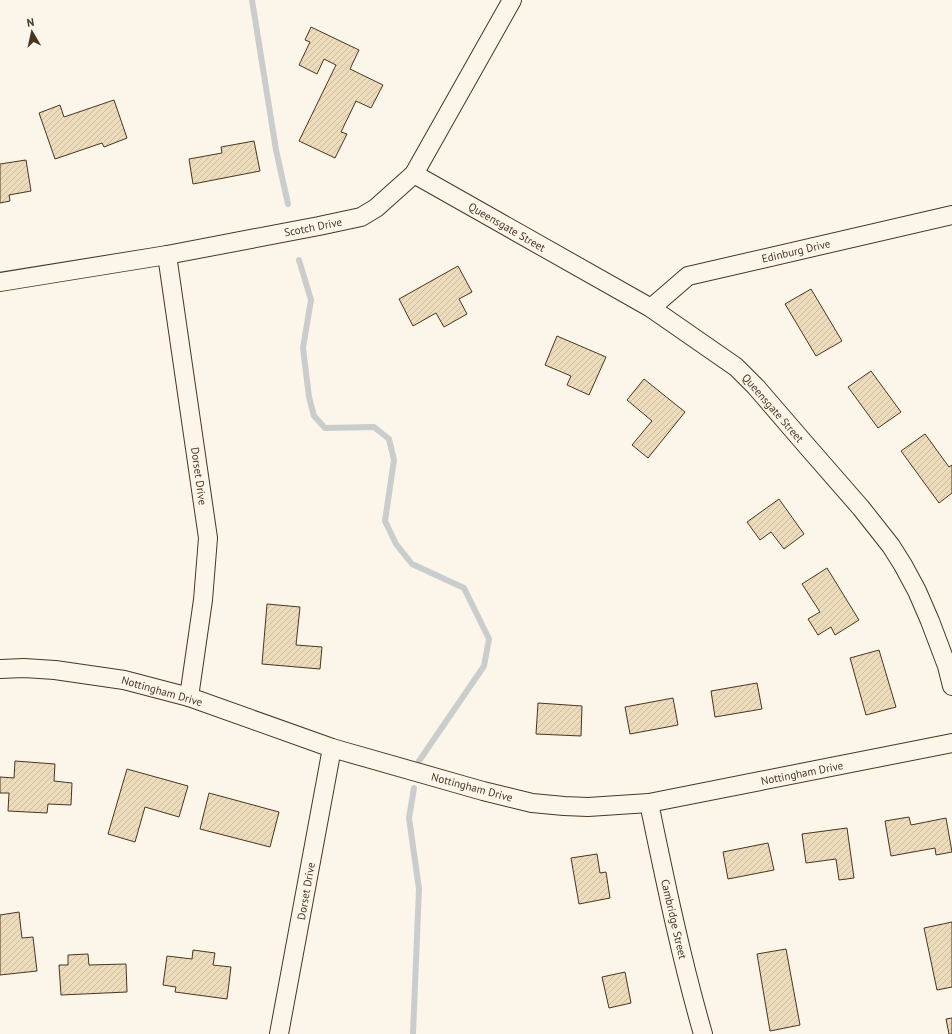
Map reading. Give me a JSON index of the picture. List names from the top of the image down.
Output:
{
  "streets": {
    "street": [
      "Scotch Drive",
      "Queensgate Street",
      "Edinburg Drive",
      "Dorset Drive",
      "Nottingham Drive",
      "Cambridge Street"
    ]
  },
  "crossings": [
    ["Scotch Drive", "Queensgate Street"],
    ["Scotch Drive", "Dorset Drive"],
    ["Queensgate Street", "Edinburg Drive"],
    ["Dorset Drive", "Nottingham Drive"],
    ["Nottingham Drive", "Cambridge Street"]
  ],
  "north": "top"
}
